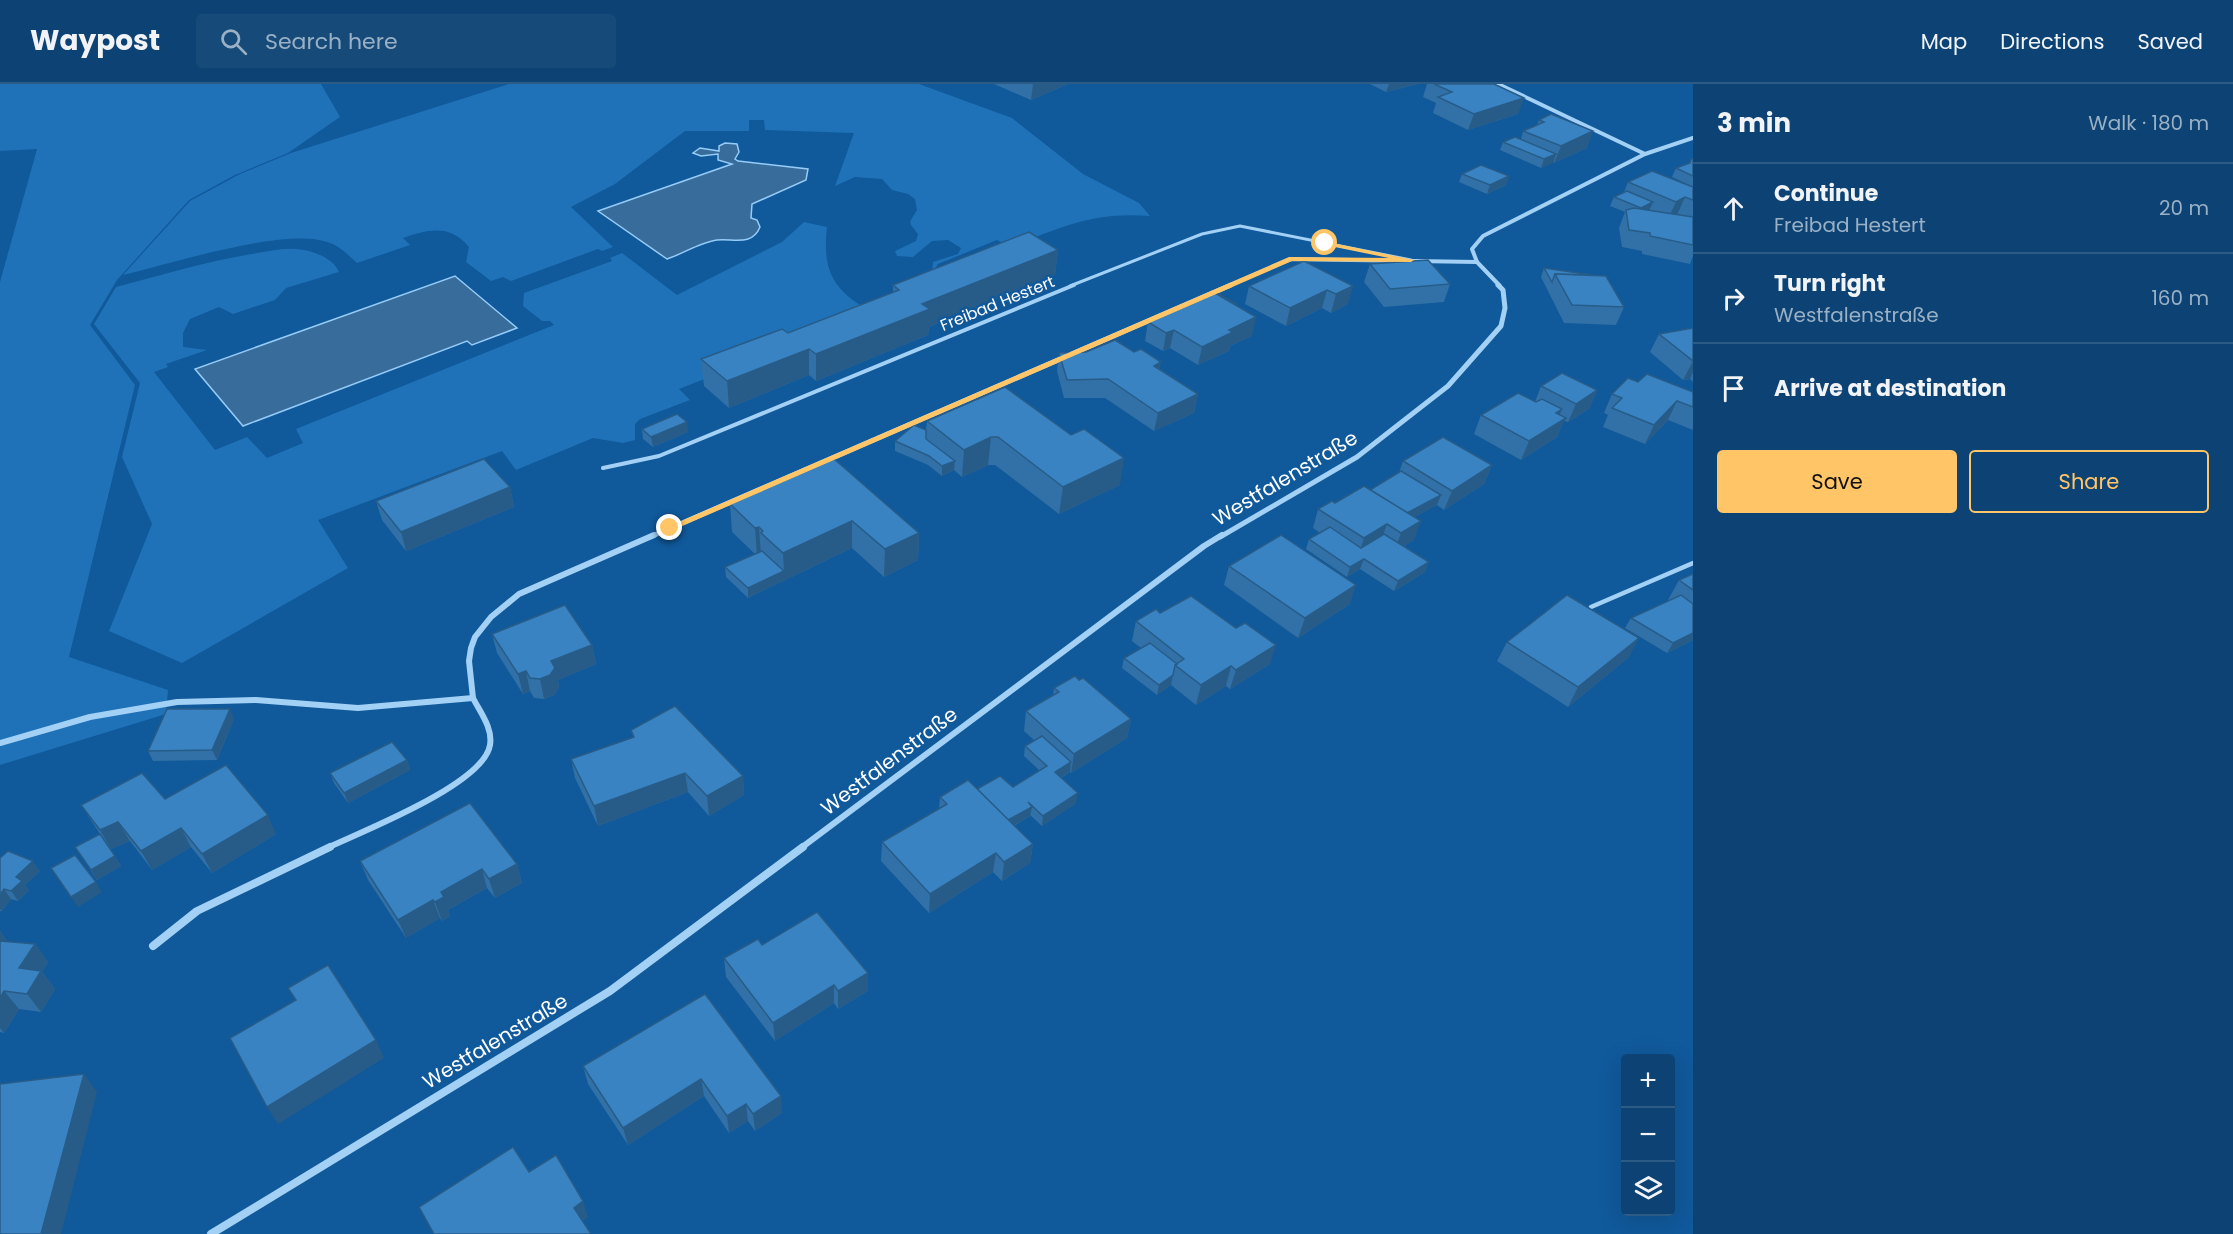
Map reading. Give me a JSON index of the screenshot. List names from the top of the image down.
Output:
{
  "streets": {
    "street": ["Westfalenstraße"],
    "lane": ["Freibad Hestert"]
  },
  "page": {
    "header": "Waypost",
    "search": "Search here",
    "nav": ["Map", "Directions", "Saved"],
    "heading": ["3 min", "Walk · 180 m"],
    "list": [
      ["Continue", "Freibad Hestert", "20 m"],
      ["Turn right", "Westfalenstraße", "160 m"],
      "Arrive at destination"
    ],
    "buttons": ["Save", "Share"],
    "map_buttons": ["+", "−"]
  }
}
